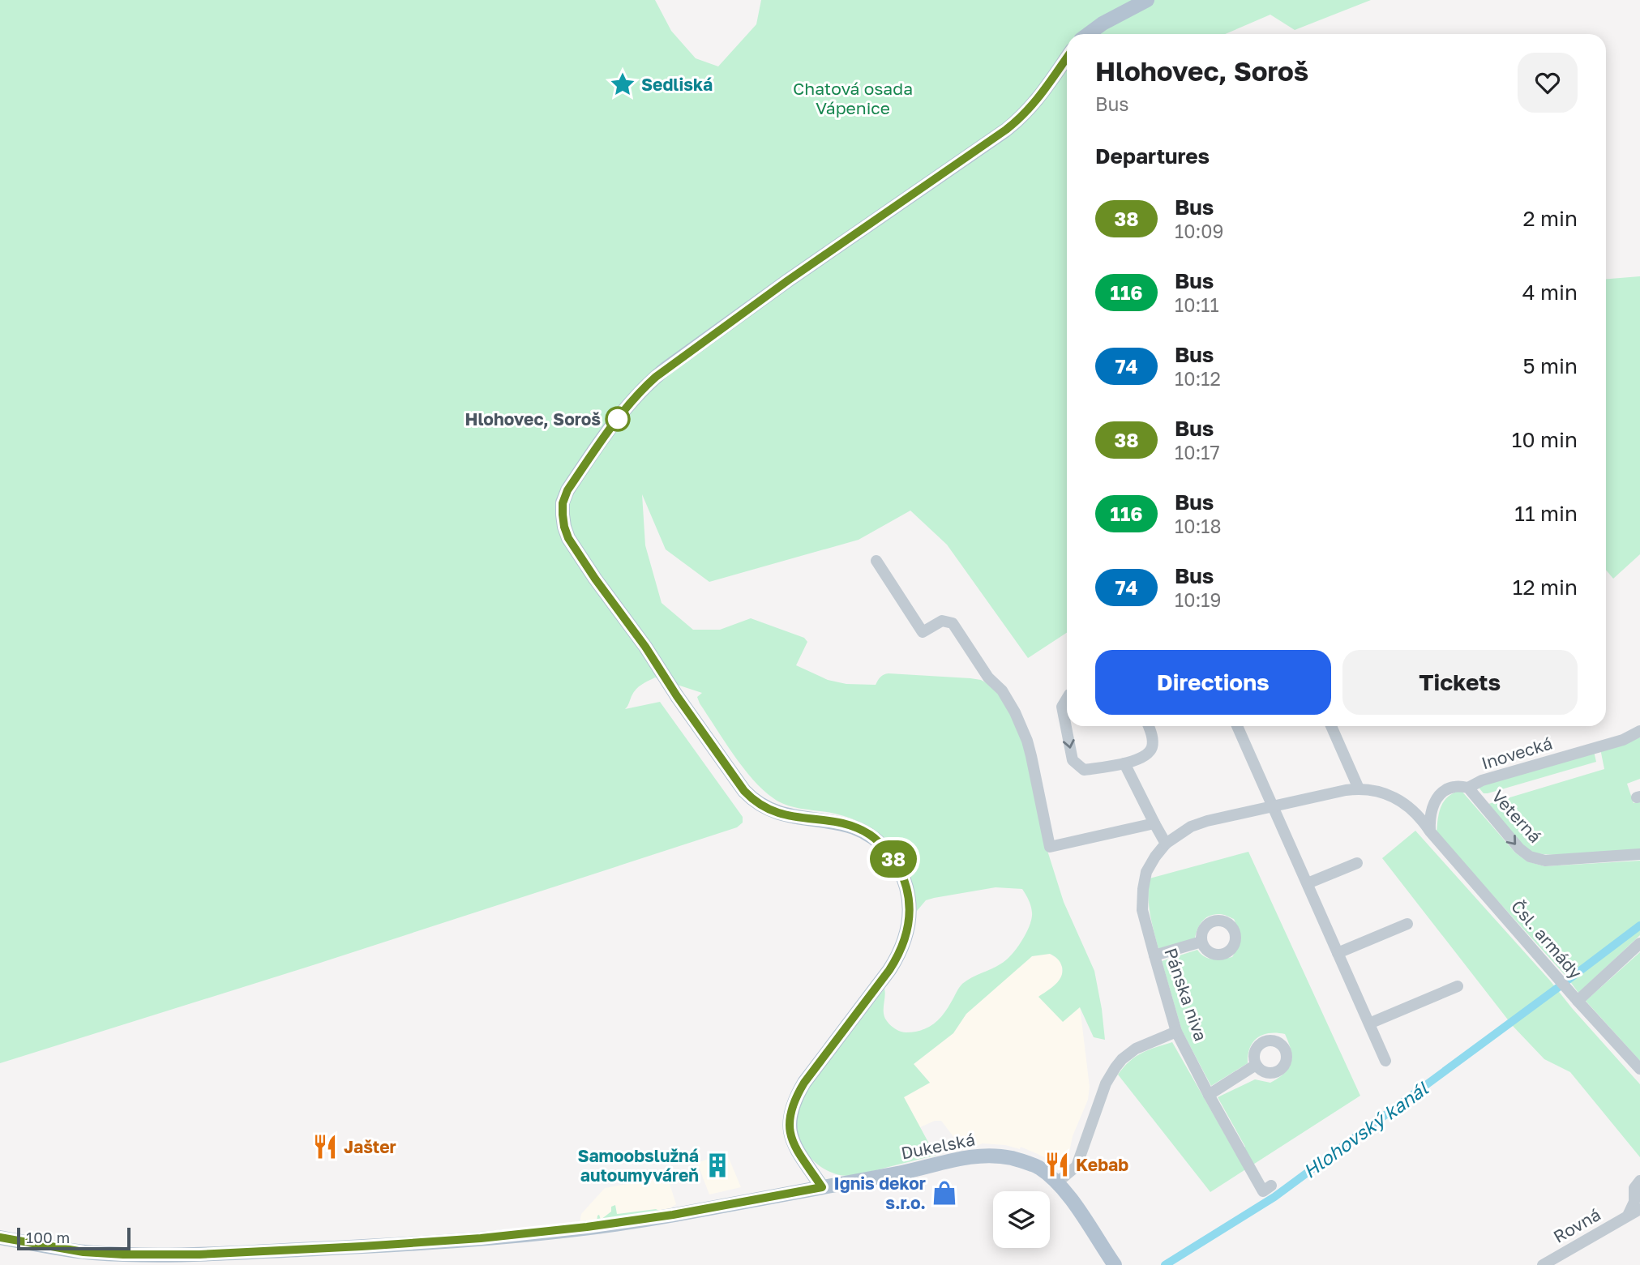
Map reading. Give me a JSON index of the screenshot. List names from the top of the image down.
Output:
{
  "streets": {
    "main road": ["Dukelská"],
    "street": [
      "Inovecká",
      "Veterná",
      "Čsl. armády",
      "Pánska niva",
      "Rovná"
    ]
  },
  "crossings": [
    ["Inovecká", "Veterná"]
  ],
  "one_way": ["Veterná"],
  "water": ["Hlohovský kanál"],
  "parks": ["Chatová osada Vápenice"],
  "places": {
    "place": ["Sedliská"],
    "other": ["Hlohovec, Soroš"],
    "restaurant": ["Jašter", "Kebab"],
    "building": ["Samoobslužná autoumyváreň"],
    "shop": ["Ignis dekor s.r.o."]
  },
  "lines": ["bus line 38"],
  "scale_bar": "100 m",
  "page": {
    "on_map": "38",
    "heading": [
      ["Hlohovec, Soroš", "Bus"],
      "Departures"
    ],
    "list": [
      {
        "mark": "38",
        "name": "Bus",
        "note": "10:09",
        "value": "2 min"
      },
      {
        "mark": "116",
        "name": "Bus",
        "note": "10:11",
        "value": "4 min"
      },
      {
        "mark": "74",
        "name": "Bus",
        "note": "10:12",
        "value": "5 min"
      },
      {
        "mark": "38",
        "name": "Bus",
        "note": "10:17",
        "value": "10 min"
      },
      {
        "mark": "116",
        "name": "Bus",
        "note": "10:18",
        "value": "11 min"
      },
      {
        "mark": "74",
        "name": "Bus",
        "note": "10:19",
        "value": "12 min"
      }
    ],
    "buttons": ["Directions", "Tickets"],
    "scale": "100 m"
  }
}
